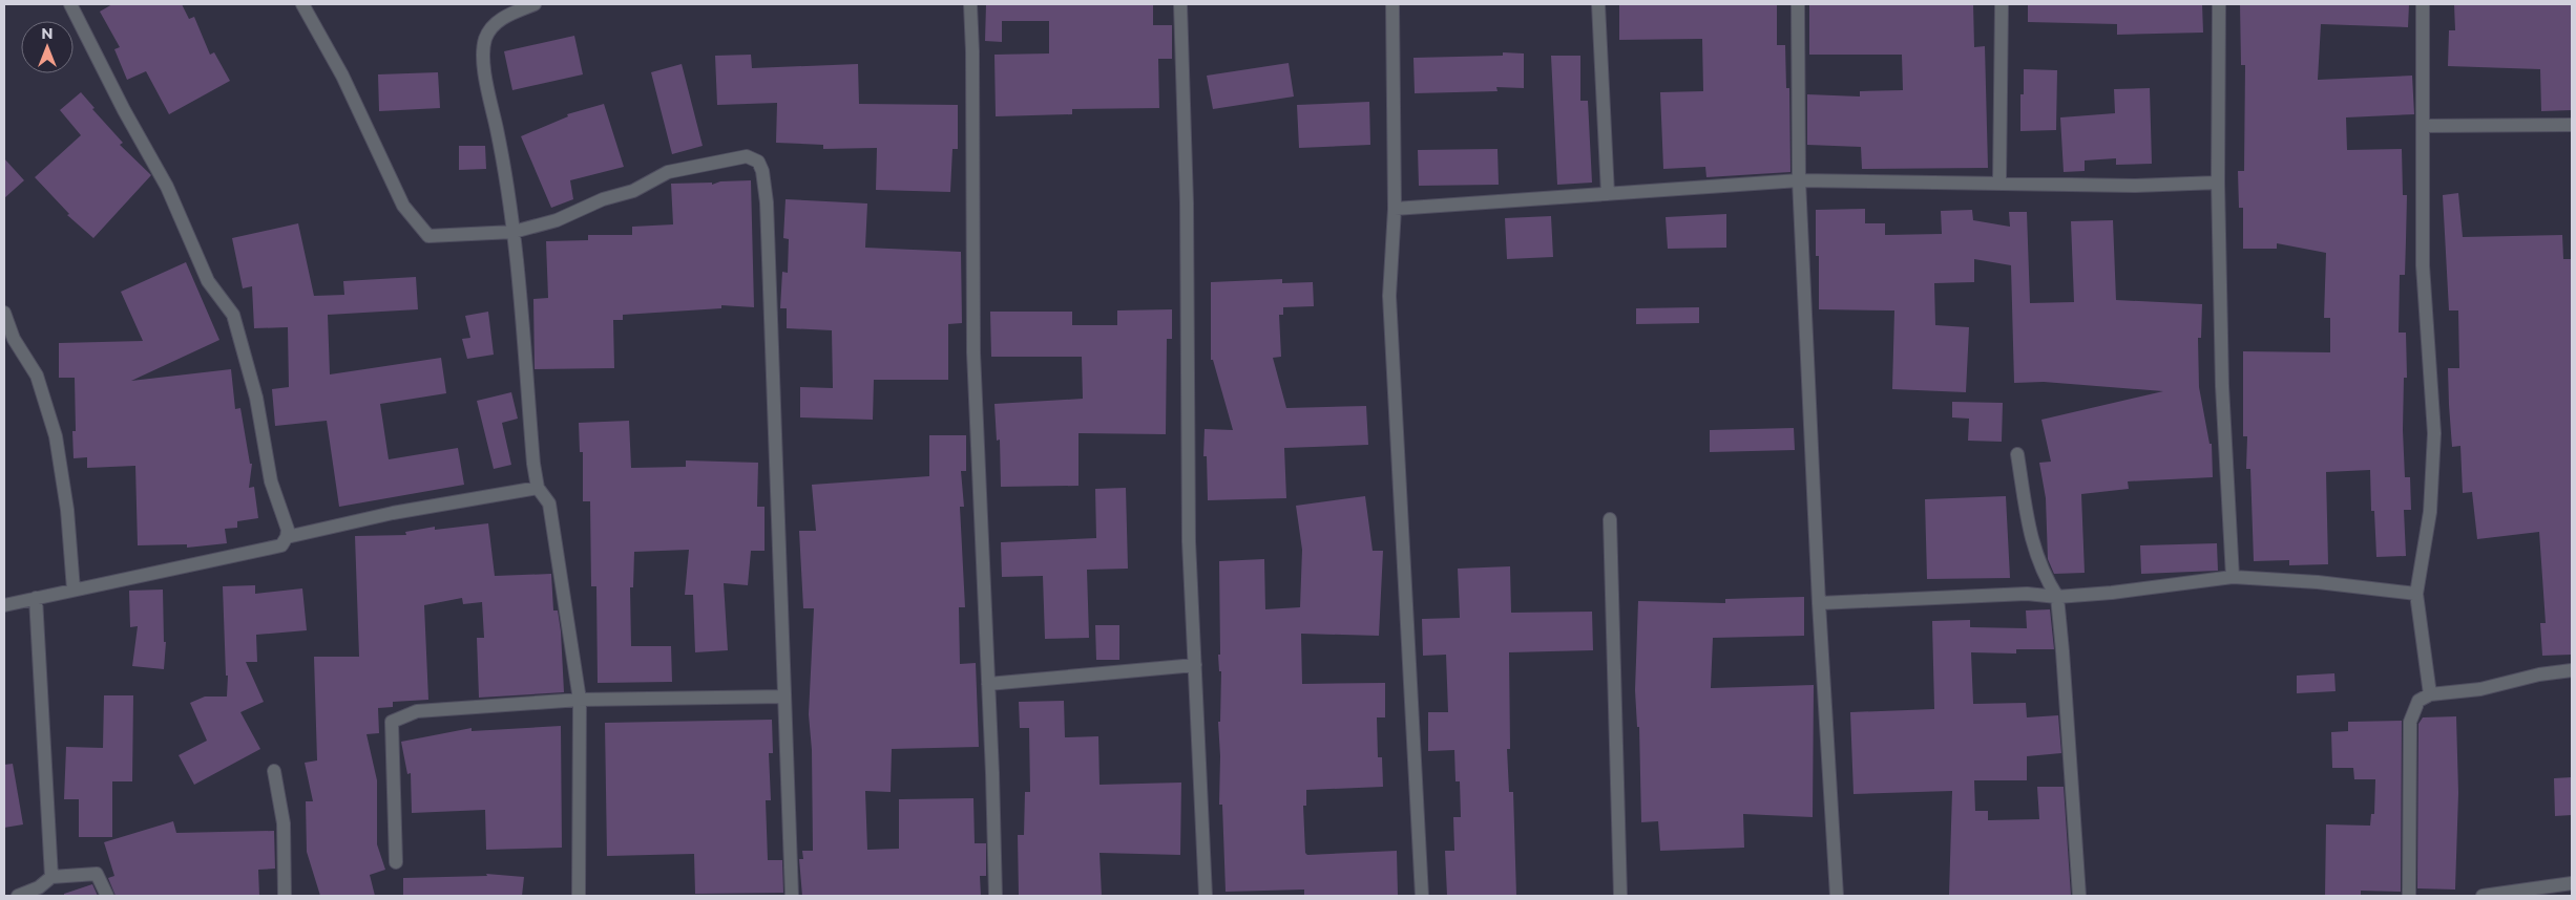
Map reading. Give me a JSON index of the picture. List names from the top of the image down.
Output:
{
  "north": "top"
}
